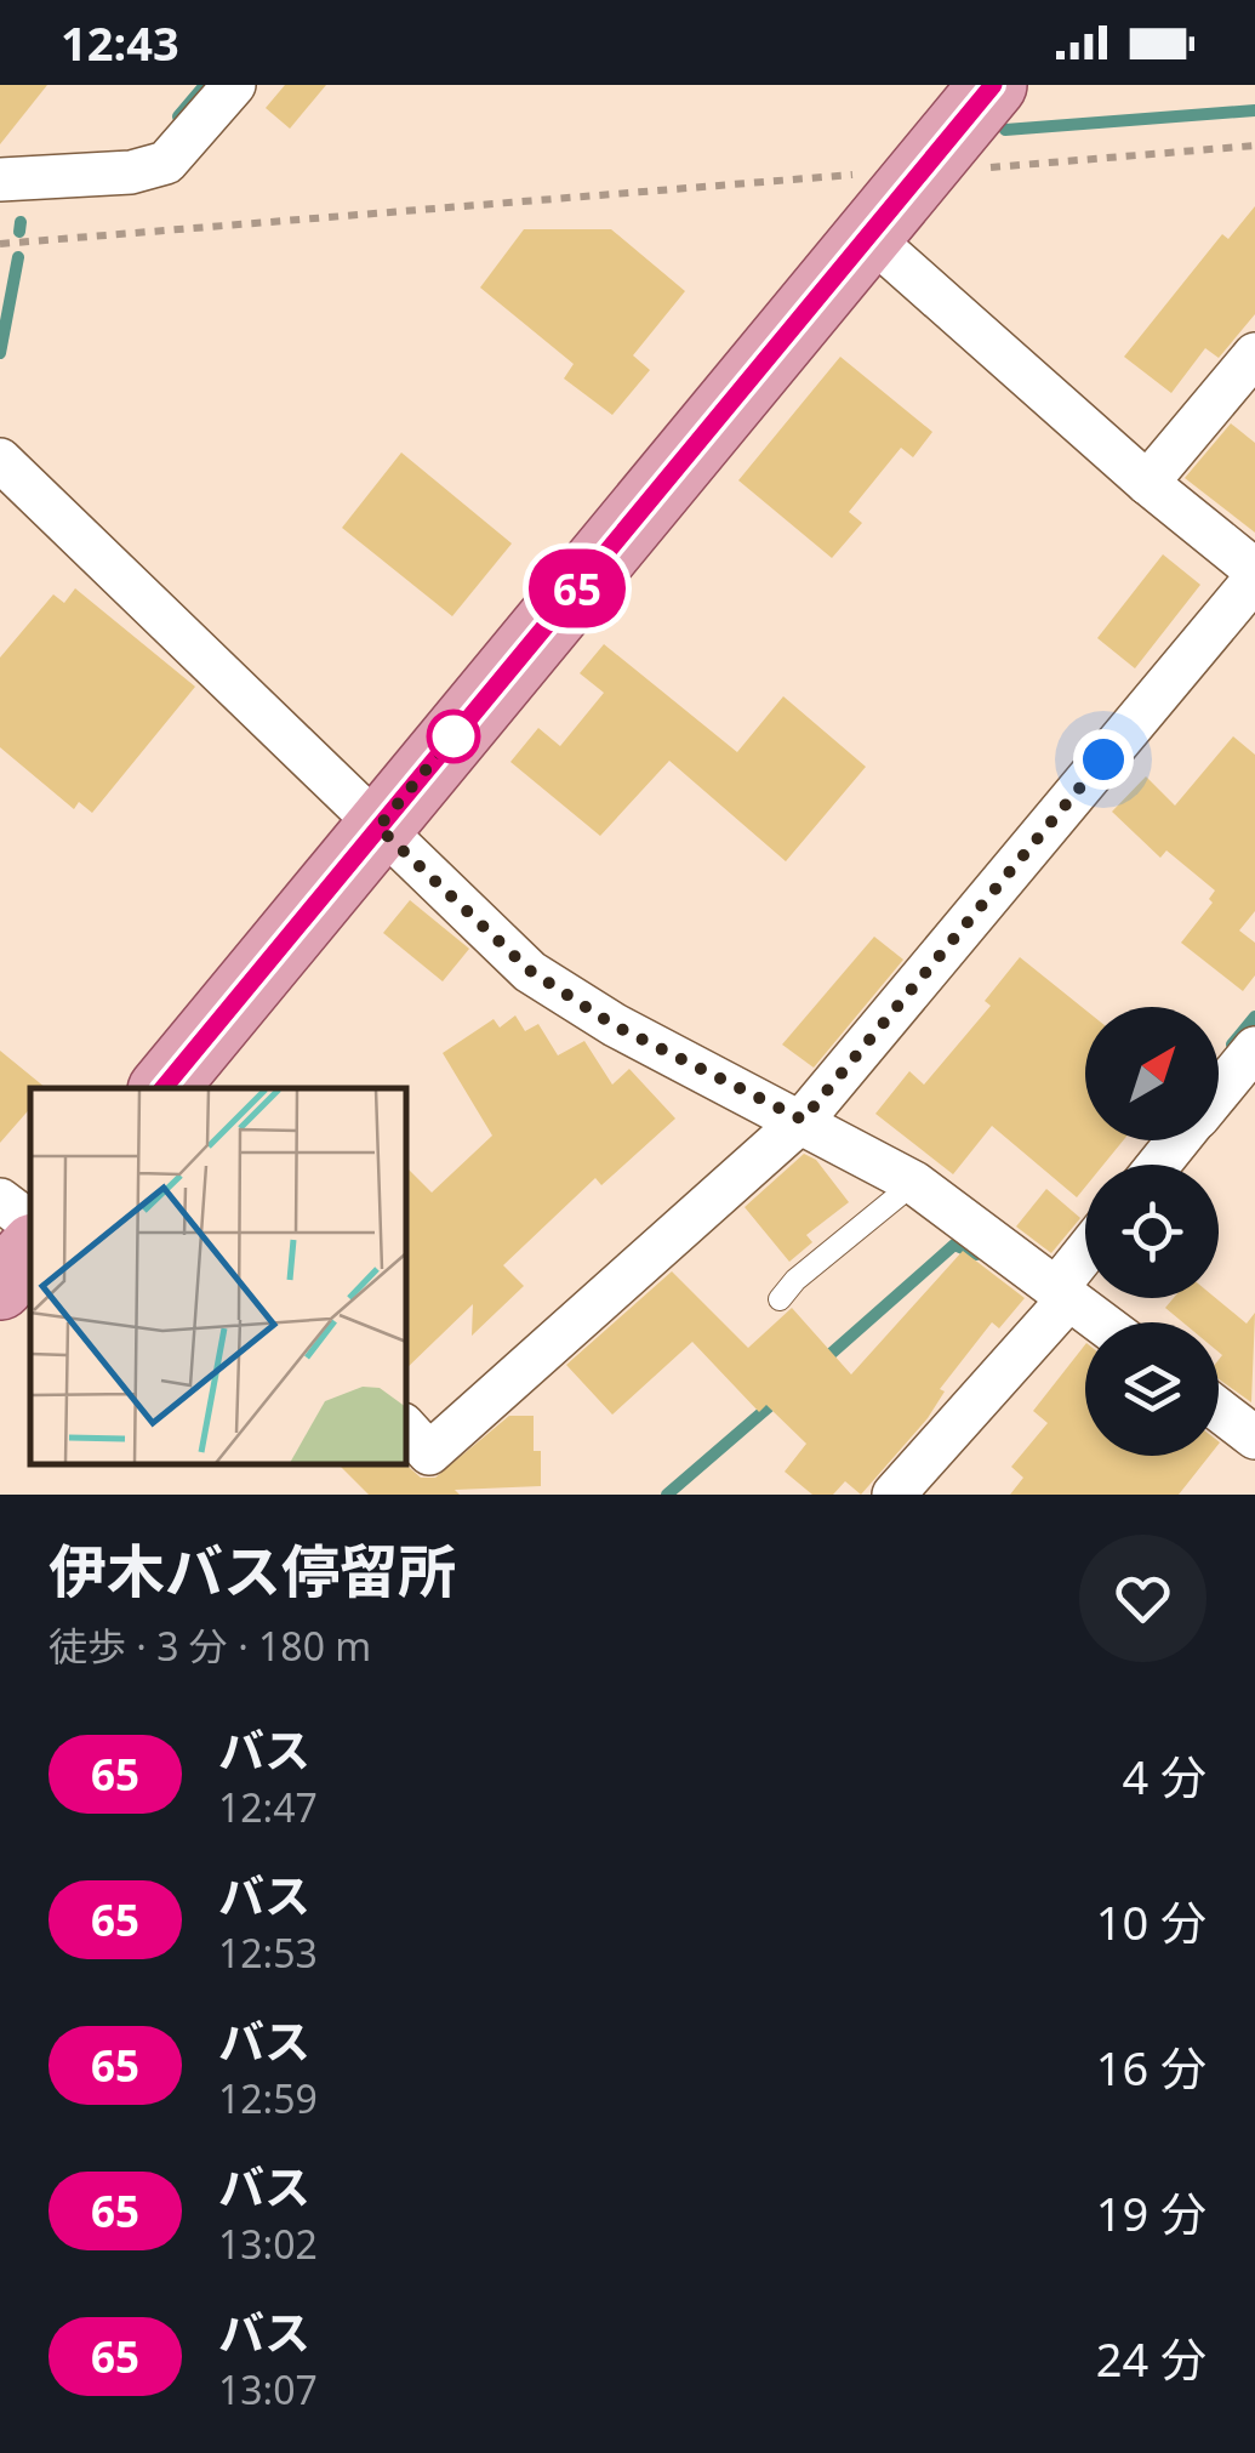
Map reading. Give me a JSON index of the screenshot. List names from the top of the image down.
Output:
{
  "lines": ["bus line 65"],
  "north": "top right",
  "page": {
    "status": "12:43",
    "on_map": "65",
    "heading": ["伊木バス停留所", "徒歩 · 3 分 · 180 m"],
    "list": [
      {
        "mark": "65",
        "name": "バス",
        "note": "12:47",
        "value": "4 分"
      },
      {
        "mark": "65",
        "name": "バス",
        "note": "12:53",
        "value": "10 分"
      },
      {
        "mark": "65",
        "name": "バス",
        "note": "12:59",
        "value": "16 分"
      },
      {
        "mark": "65",
        "name": "バス",
        "note": "13:02",
        "value": "19 分"
      },
      {
        "mark": "65",
        "name": "バス",
        "note": "13:07",
        "value": "24 分"
      }
    ]
  }
}
